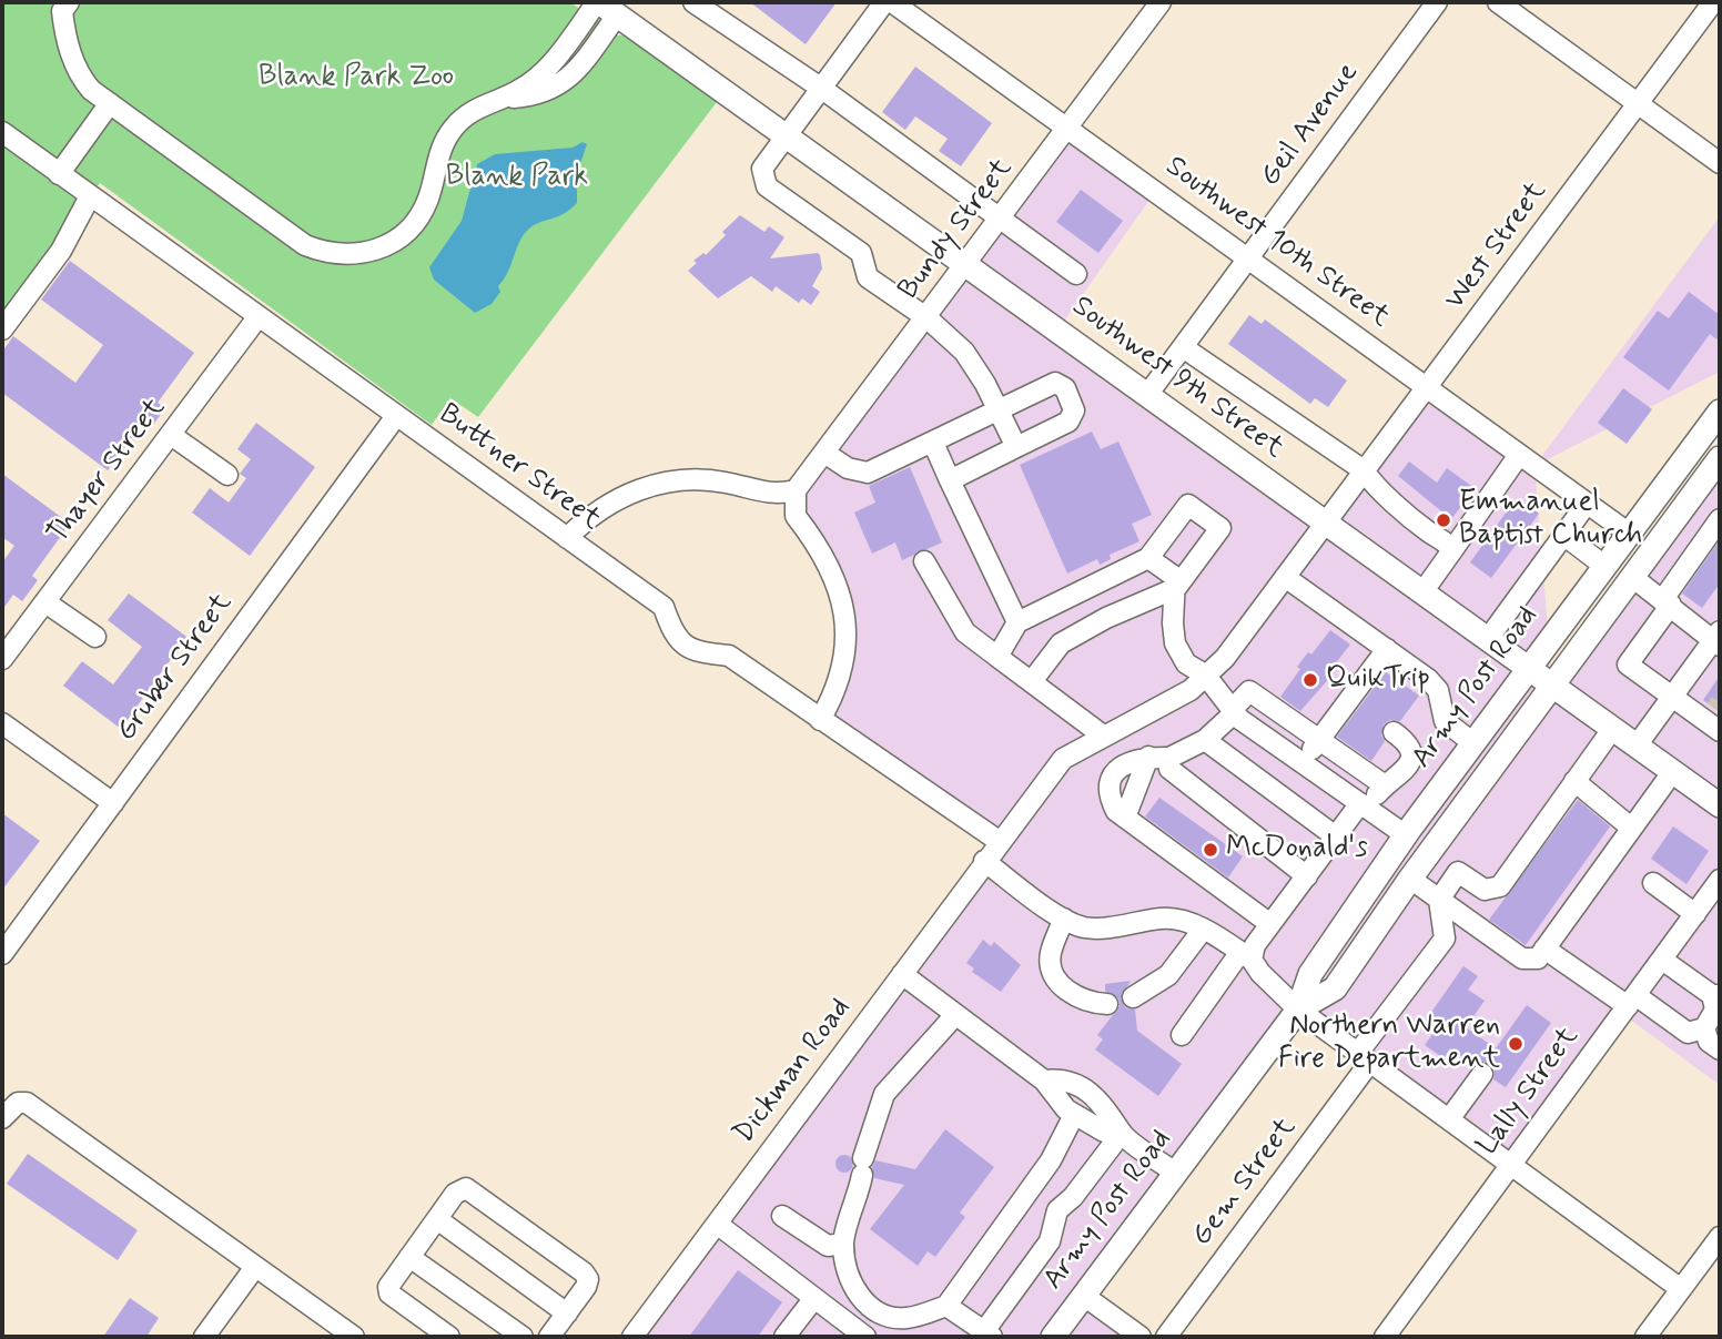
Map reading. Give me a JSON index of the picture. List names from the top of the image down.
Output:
{
  "streets": {
    "main road": ["Southwest 9th Street", "Army Post Road"],
    "street": [
      "Geil Avenue",
      "Bundy Street",
      "Southwest 10th Street",
      "West Street",
      "Buttner Street",
      "Thayer Street",
      "Gruber Street",
      "Dickman Road",
      "Lally Street",
      "Gem Street"
    ]
  },
  "crossings": [
    ["Geil Avenue", "Southwest 10th Street"],
    ["Geil Avenue", "Southwest 9th Street"],
    ["Bundy Street", "Southwest 10th Street"],
    ["Bundy Street", "Southwest 9th Street"],
    ["Southwest 10th Street", "West Street"],
    ["Southwest 10th Street", "Army Post Road"],
    ["West Street", "Southwest 9th Street"],
    ["West Street", "Dickman Road"],
    ["Southwest 9th Street", "Army Post Road"],
    ["Buttner Street", "Thayer Street"],
    ["Buttner Street", "Gruber Street"],
    ["Buttner Street", "Dickman Road"]
  ],
  "parks": ["Blank Park Zoo", "Blank Park"],
  "places": [
    "Emmanuel Baptist Church",
    "QuikTrip",
    "McDonald's",
    "Northern Warren Fire Department"
  ]
}
